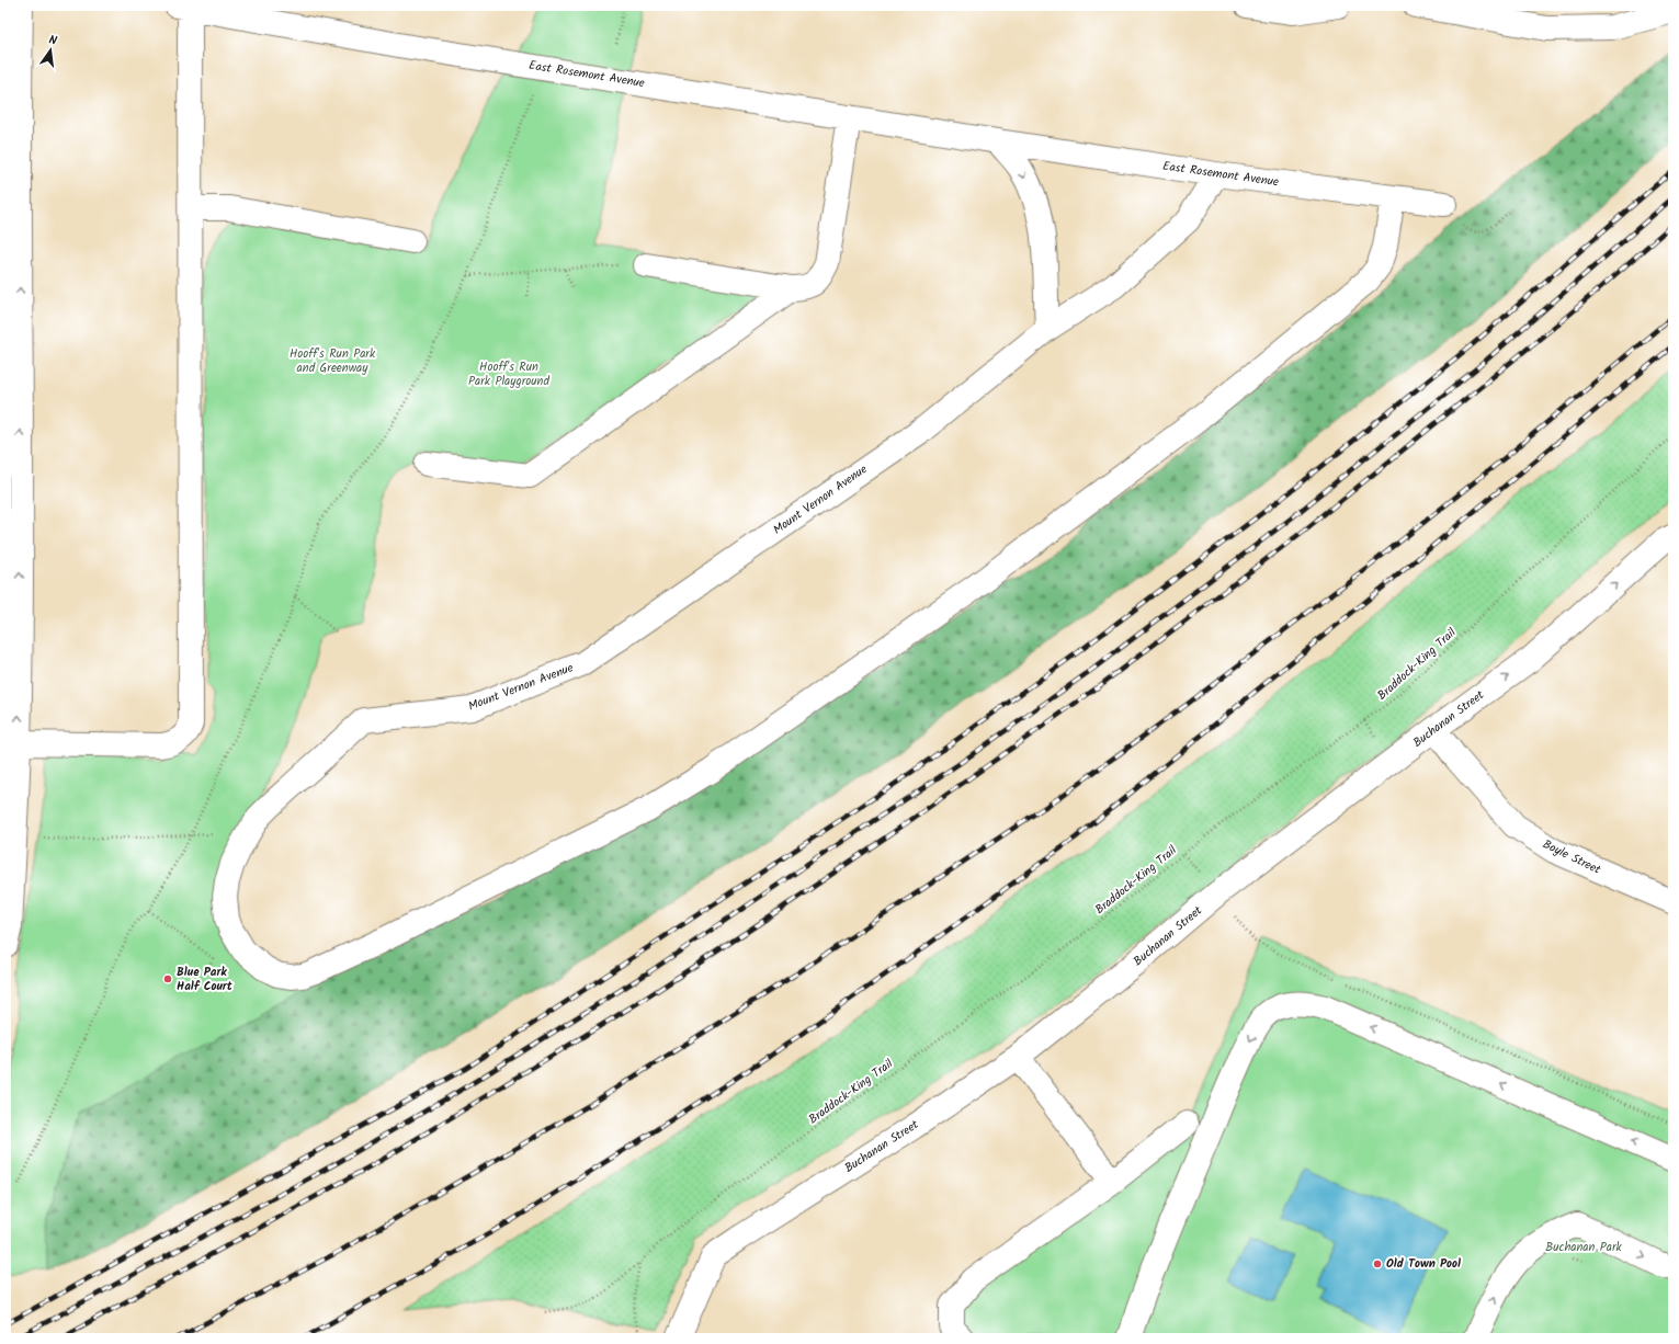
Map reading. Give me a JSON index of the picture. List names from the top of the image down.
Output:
{
  "streets": {
    "street": [
      "East Rosemont Avenue",
      "Mount Vernon Avenue",
      "Buchanan Street",
      "Boyle Street"
    ],
    "path": ["Braddock-King Trail"]
  },
  "crossings": [
    ["East Rosemont Avenue", "Mount Vernon Avenue"],
    ["Buchanan Street", "Boyle Street"]
  ],
  "parks": ["Hooff's Run Park and Greenway", "Hooff's Run Park Playground", "Buchanan Park"],
  "places": ["Blue Park Half Court", "Old Town Pool"],
  "north": "top"
}
